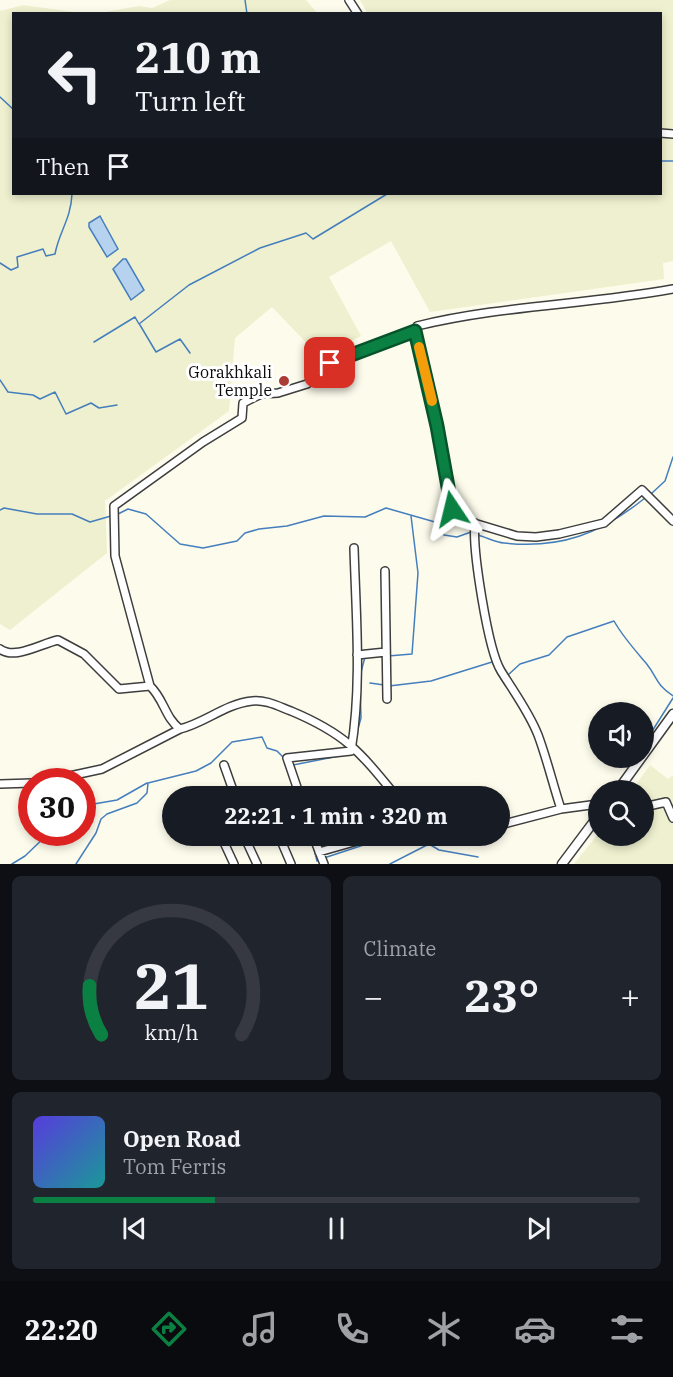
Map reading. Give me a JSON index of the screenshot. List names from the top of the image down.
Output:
{
  "places": ["Gorakhkali Temple"],
  "page": {
    "turn": ["210 m", "Turn left"],
    "then": "Then",
    "limit": "30",
    "trip": "22:21 · 1 min · 320 m",
    "tile": "Climate",
    "heat": ["−", "23°", "+"],
    "song": ["Open Road", "Tom Ferris"],
    "tabs": "22:20",
    "gauge": ["21", "km/h"]
  }
}
